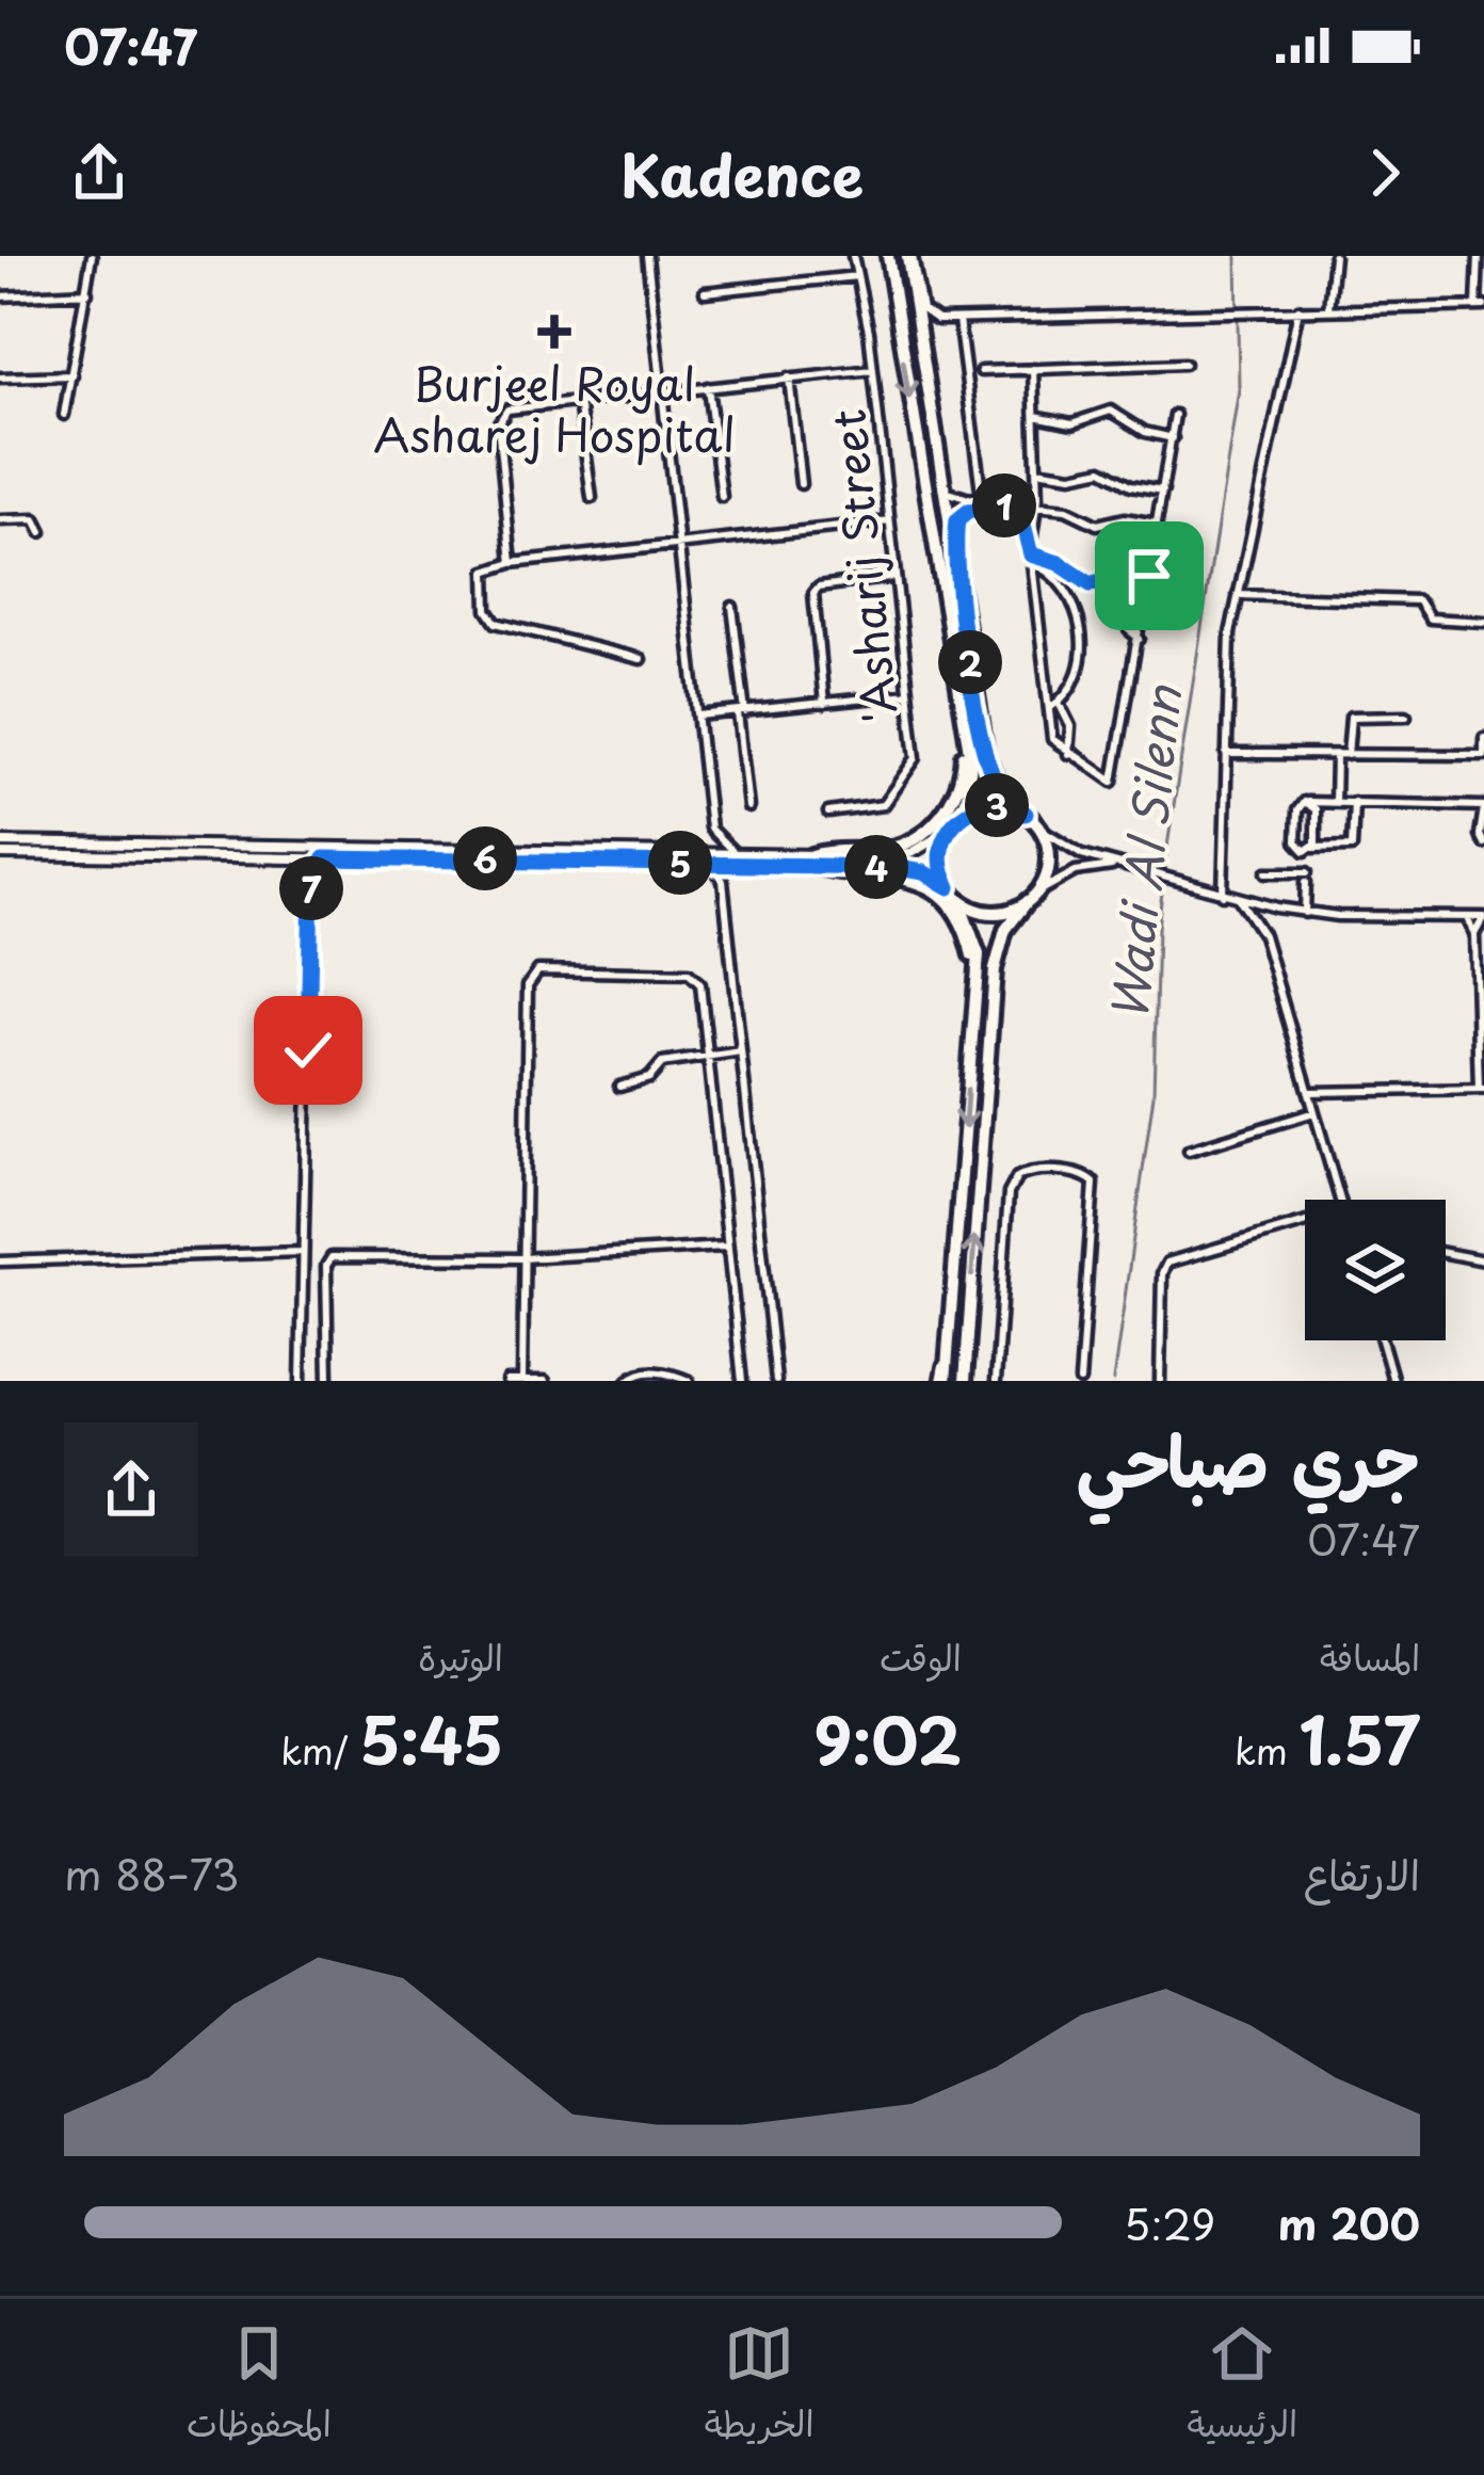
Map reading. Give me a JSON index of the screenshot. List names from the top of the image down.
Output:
{
  "streets": {
    "street": ["'Asharij Street"]
  },
  "water": ["Wadi Al Silenn"],
  "places": {
    "health": ["Burjeel Royal Asharej Hospital"]
  },
  "page": {
    "status": "07:47",
    "header": "Kadence",
    "pins": [
      "1",
      "2",
      "3",
      "6",
      "5",
      "4",
      "7"
    ],
    "heading": ["جري صباحي", "07:47"],
    "stats": [
      ["المسافة", "1.57 km"],
      ["الوقت", "9:02"],
      ["الوتيرة", "5:45 /km"]
    ],
    "chart": ["الارتفاع", "73–88 m"],
    "list": [
      {
        "name": "200 m",
        "note": "5:29"
      }
    ],
    "tabs": ["الرئيسية", "الخريطة", "المحفوظات"]
  }
}
